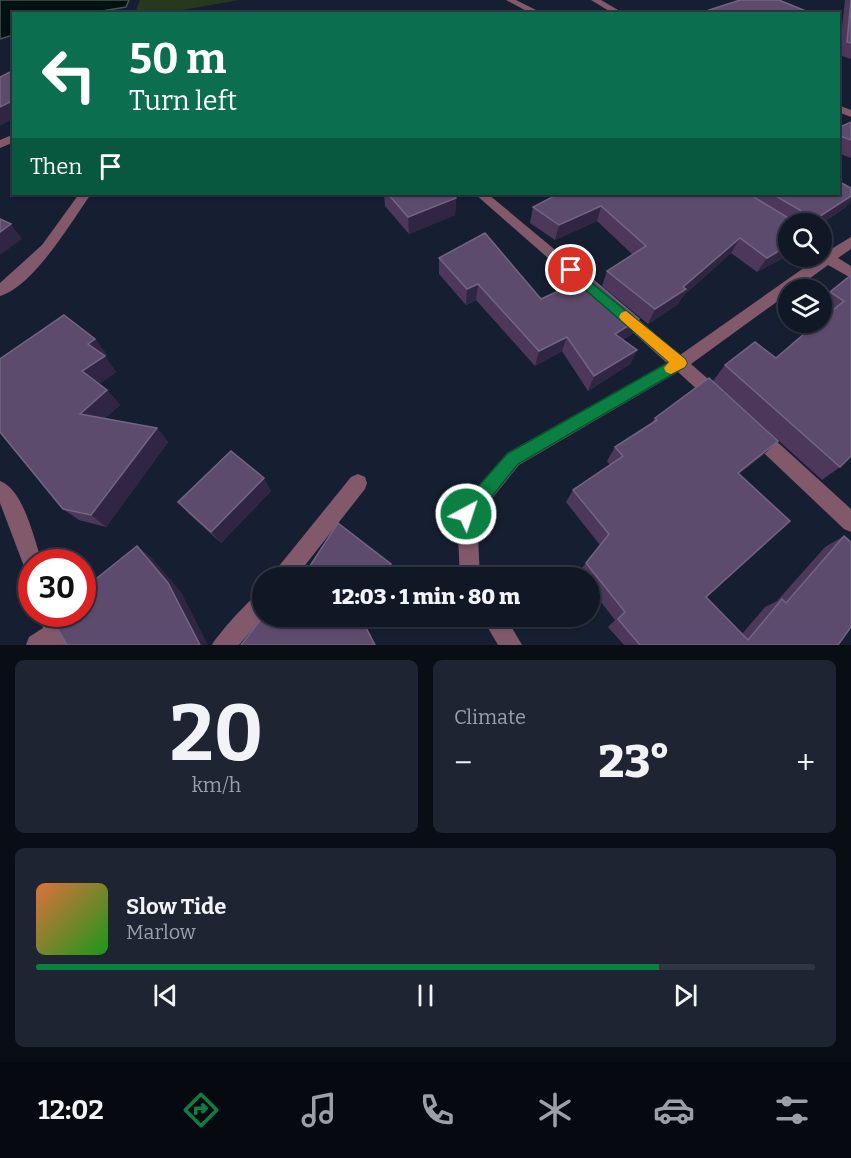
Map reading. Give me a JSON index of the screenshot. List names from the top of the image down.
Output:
{
  "page": {
    "turn": ["50 m", "Turn left"],
    "then": "Then",
    "limit": "30",
    "trip": "12:03 · 1 min · 80 m",
    "tile": [
      ["20", "km/h"],
      "Climate"
    ],
    "heat": ["−", "23°", "+"],
    "song": ["Slow Tide", "Marlow"],
    "tabs": "12:02"
  }
}
